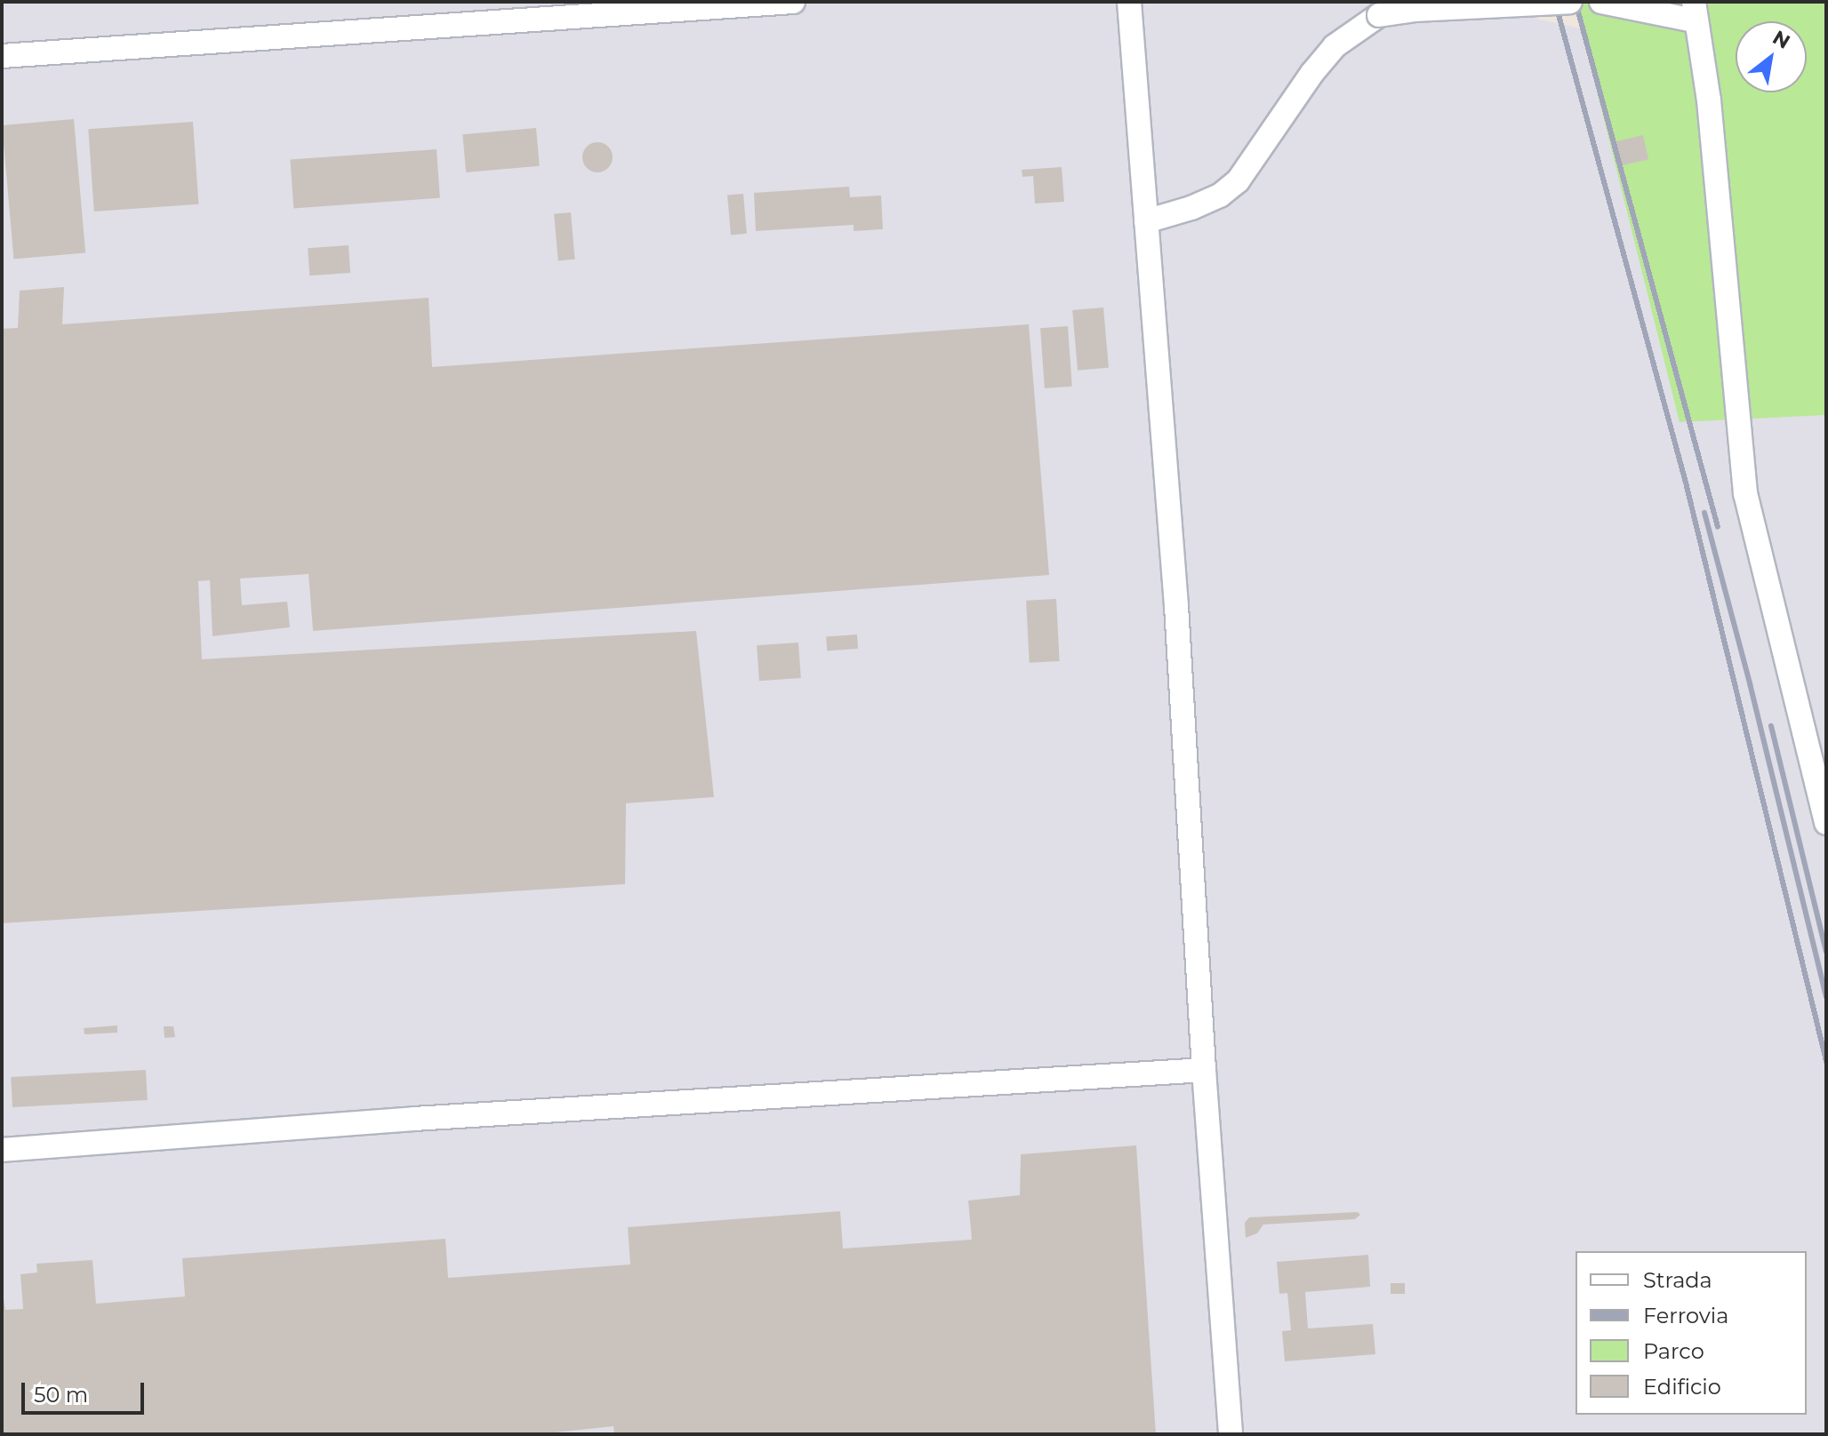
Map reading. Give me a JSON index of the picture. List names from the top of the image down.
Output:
{
  "legend": [
    "Strada",
    "Ferrovia",
    "Parco",
    "Edificio"
  ],
  "scale_bar": "50 m",
  "north": "top right"
}
